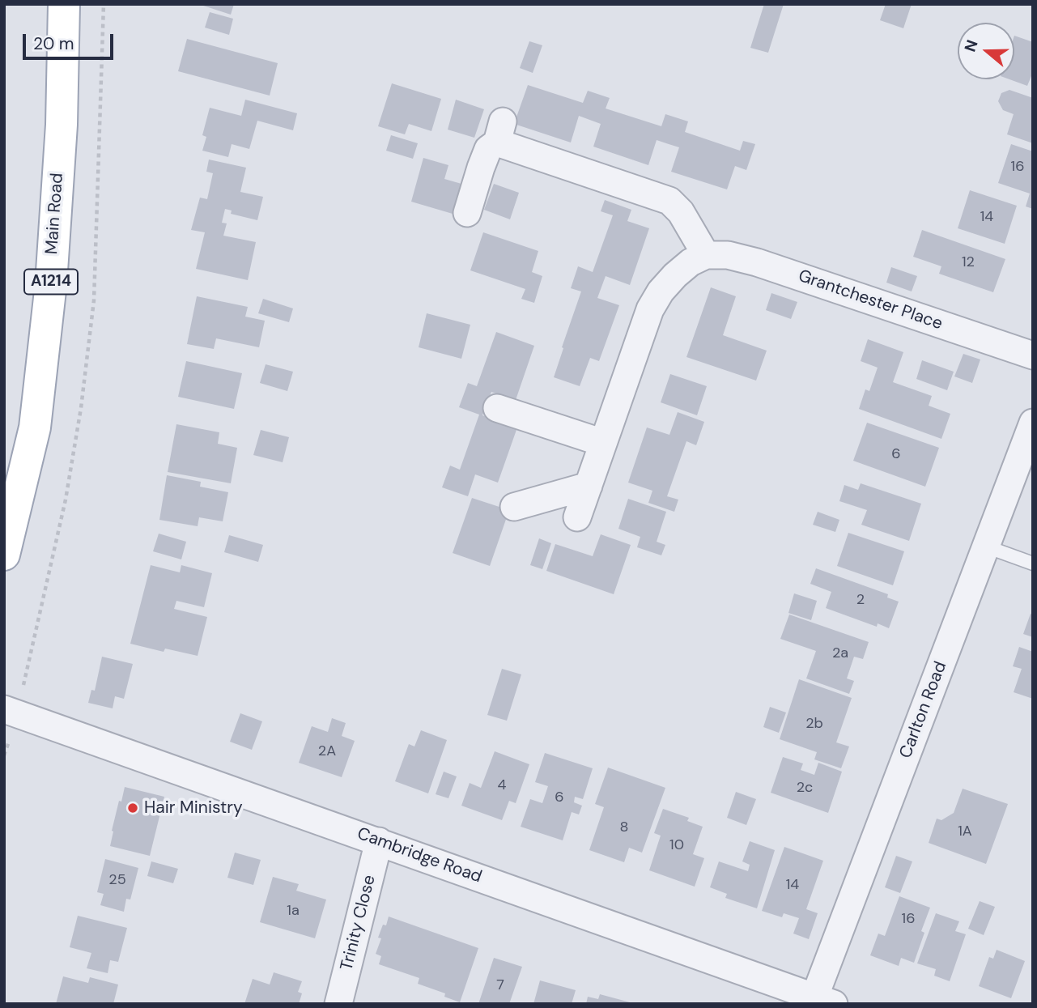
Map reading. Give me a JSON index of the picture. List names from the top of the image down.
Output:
{
  "streets": {
    "main road": ["Main Road", "A1214"],
    "street": [
      "Grantchester Place",
      "Carlton Road",
      "Cambridge Road",
      "Trinity Close"
    ]
  },
  "crossings": [
    ["Carlton Road", "Cambridge Road"],
    ["Cambridge Road", "Trinity Close"]
  ],
  "places": ["Hair Ministry"],
  "house_numbers": [
    "16",
    "14",
    "12",
    "6",
    "2",
    "2a",
    "2b",
    "2A",
    "4",
    "2c",
    "6",
    "8",
    "1A",
    "10",
    "25",
    "14",
    "1a",
    "16",
    "7"
  ],
  "scale_bar": "20 m",
  "north": "left"
}
